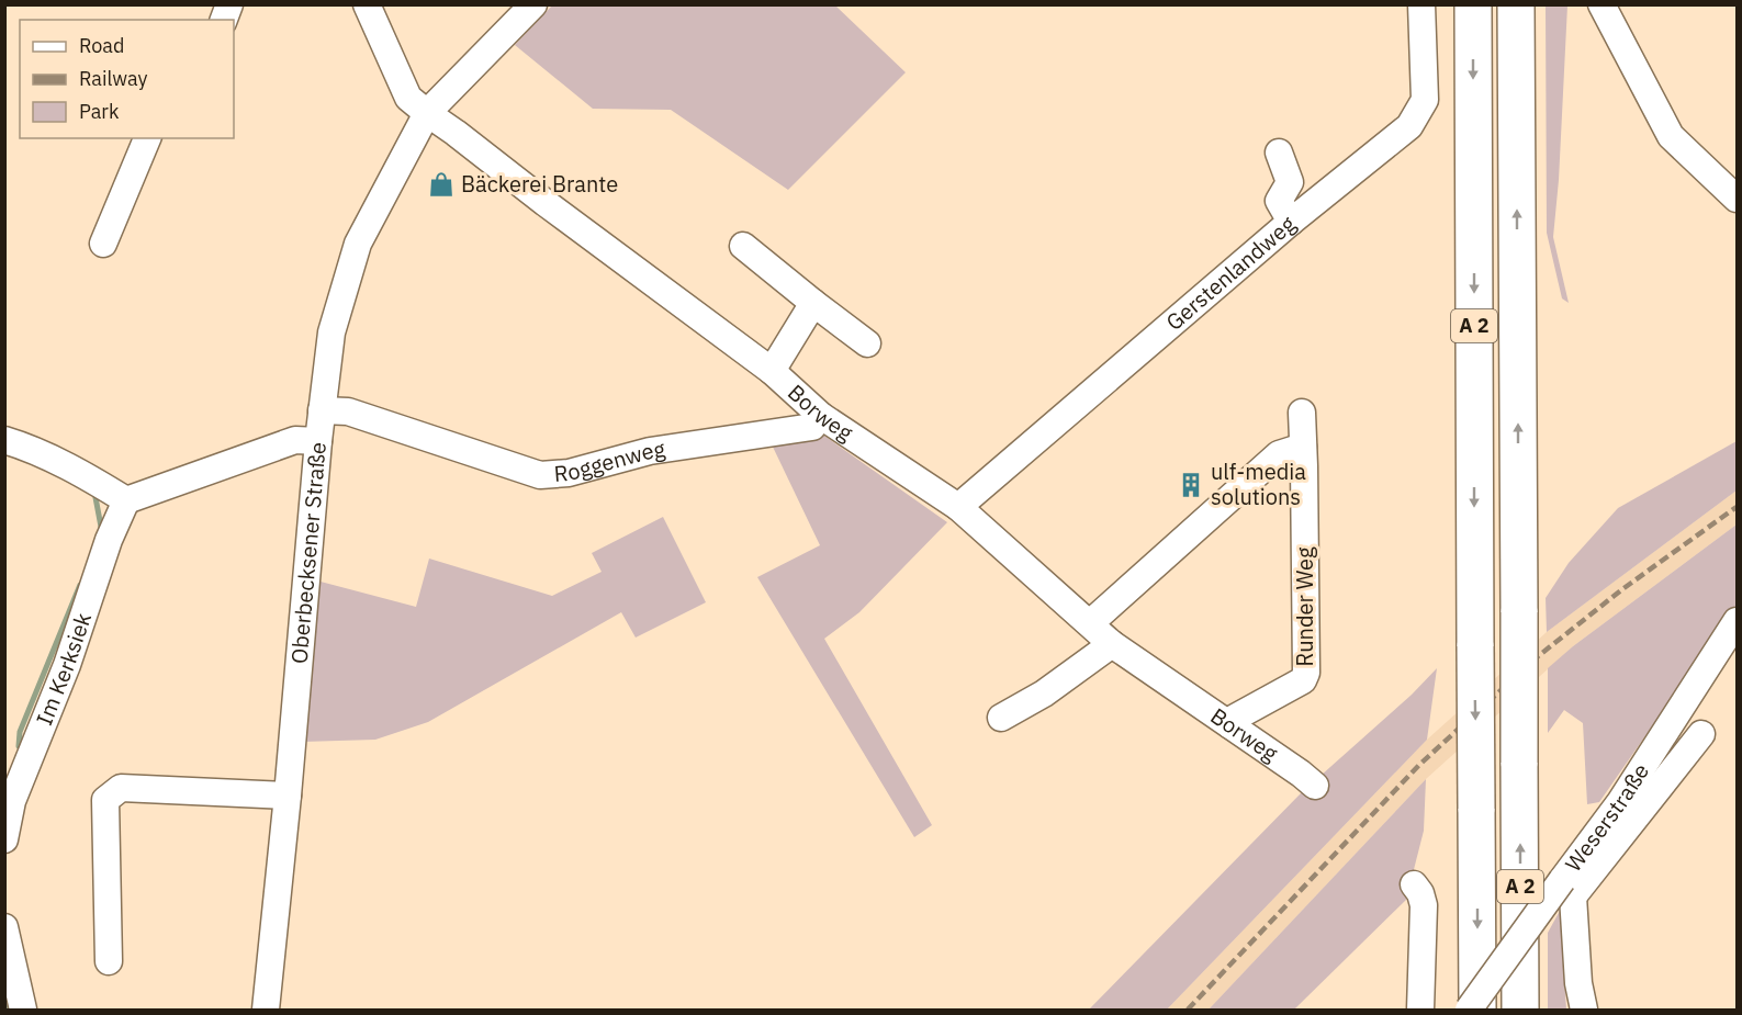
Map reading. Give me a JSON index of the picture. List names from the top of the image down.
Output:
{
  "streets": {
    "highway": ["A 2"],
    "street": [
      "Gerstenlandweg",
      "Borweg",
      "Roggenweg",
      "Oberbecksener Straße",
      "Runder Weg",
      "Im Kerksiek",
      "Weserstraße"
    ]
  },
  "crossings": [
    ["Gerstenlandweg", "Borweg"],
    ["Borweg", "Roggenweg"],
    ["Borweg", "Oberbecksener Straße"],
    ["Borweg", "Runder Weg"],
    ["Roggenweg", "Oberbecksener Straße"]
  ],
  "places": {
    "shop": ["Bäckerei Brante"],
    "building": ["ulf-media solutions"]
  },
  "legend": ["Road", "Railway", "Park"]
}
